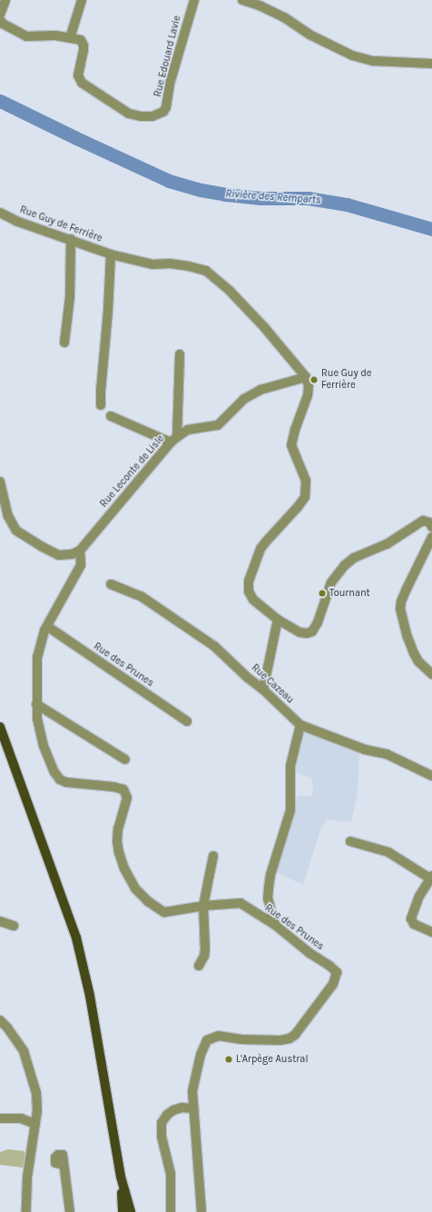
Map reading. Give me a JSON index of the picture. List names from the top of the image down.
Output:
{
  "streets": {
    "street": [
      "Rue Edouard Lavie",
      "Rue Guy de Ferrière",
      "Rue Leconte de Lisle",
      "Rue des Prunes",
      "Rue Cazeau"
    ]
  },
  "crossings": [
    ["Rue Guy de Ferrière", "Rue Leconte de Lisle"],
    ["Rue Leconte de Lisle", "Rue des Prunes"]
  ],
  "water": ["Rivière des Remparts"],
  "places": ["Rue Guy de Ferrière", "Tournant", "L'Arpège Austral"]
}
